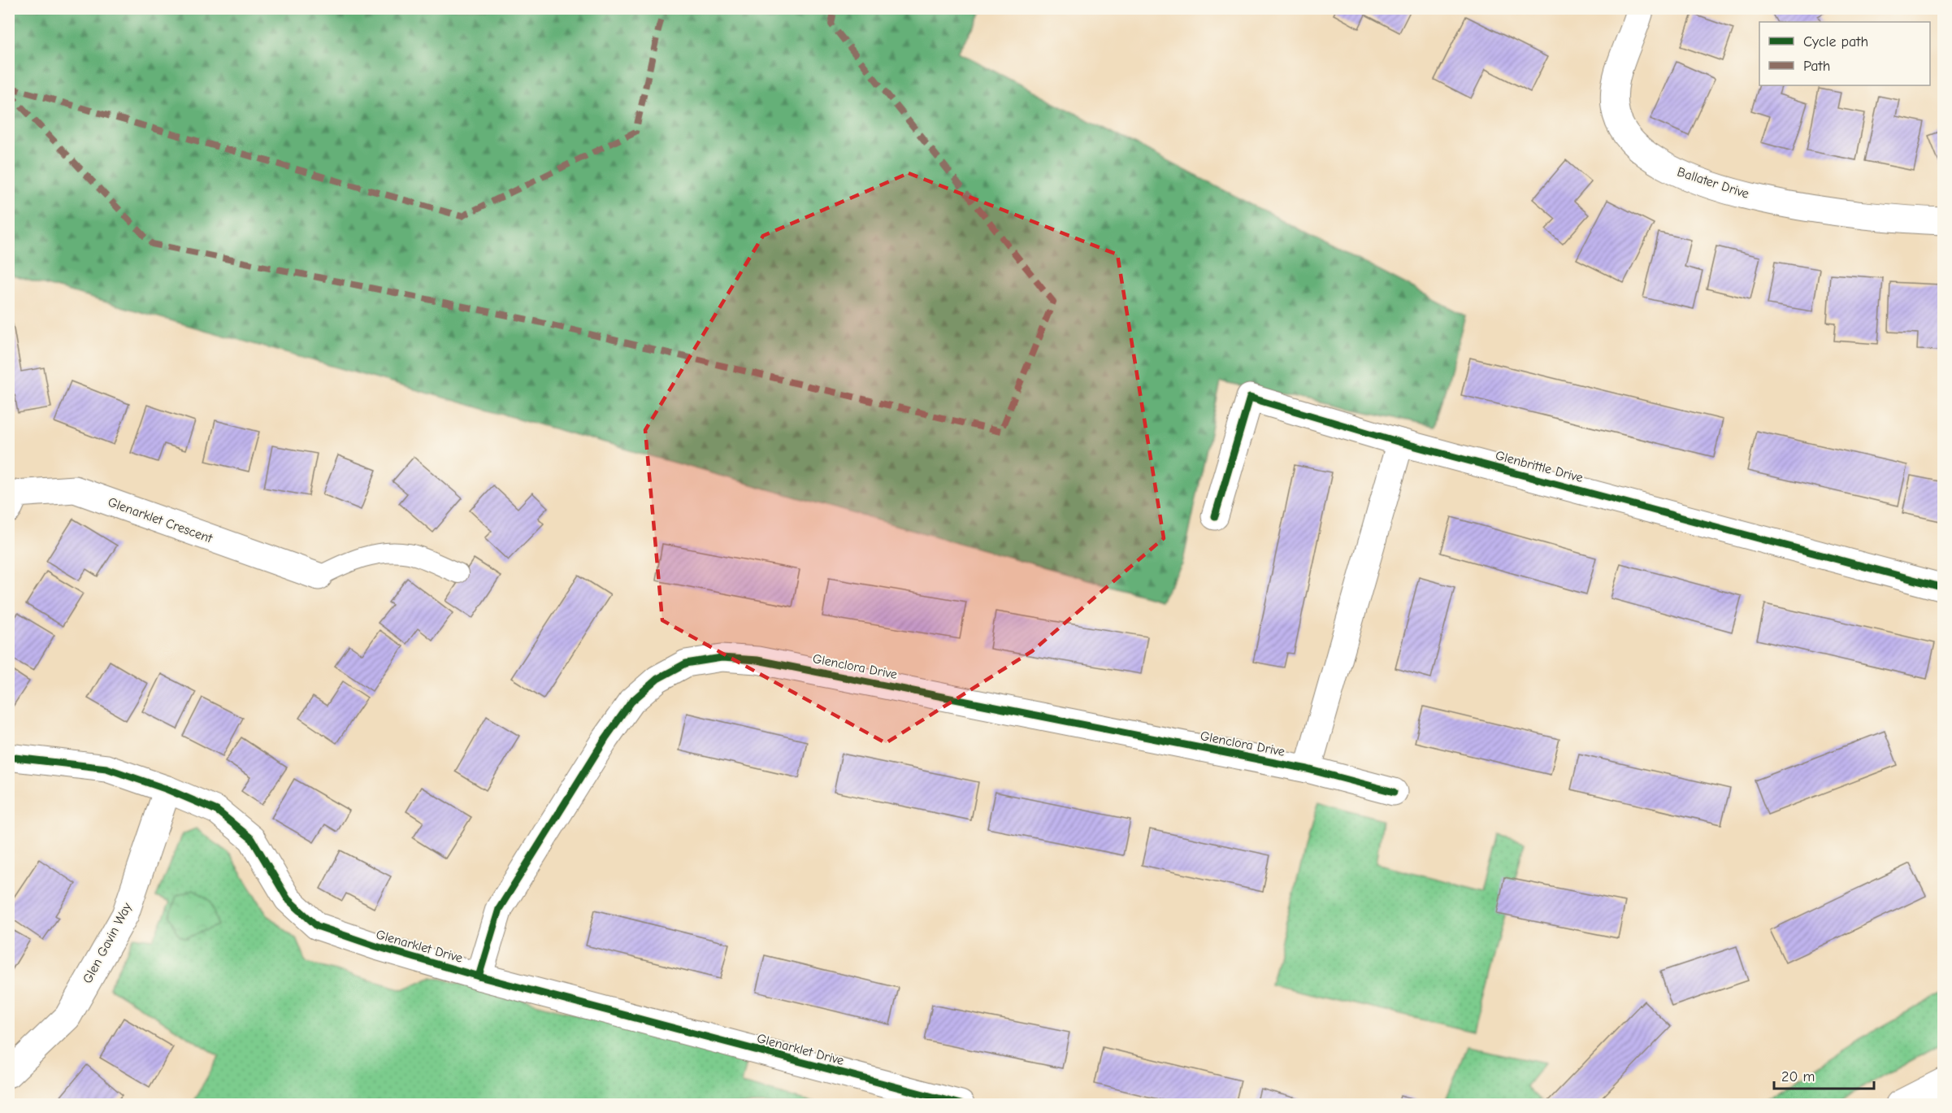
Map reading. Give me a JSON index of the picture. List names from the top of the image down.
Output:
{
  "streets": {
    "street": [
      "Ballater Drive",
      "Glenbrittle Drive",
      "Glenarklet Crescent",
      "Glenclora Drive",
      "Glen Gavin Way",
      "Glenarklet Drive"
    ]
  },
  "crossings": [
    ["Glenclora Drive", "Glenarklet Drive"],
    ["Glen Gavin Way", "Glenarklet Drive"]
  ],
  "legend": ["Cycle path", "Path"],
  "scale_bar": "20 m"
}
